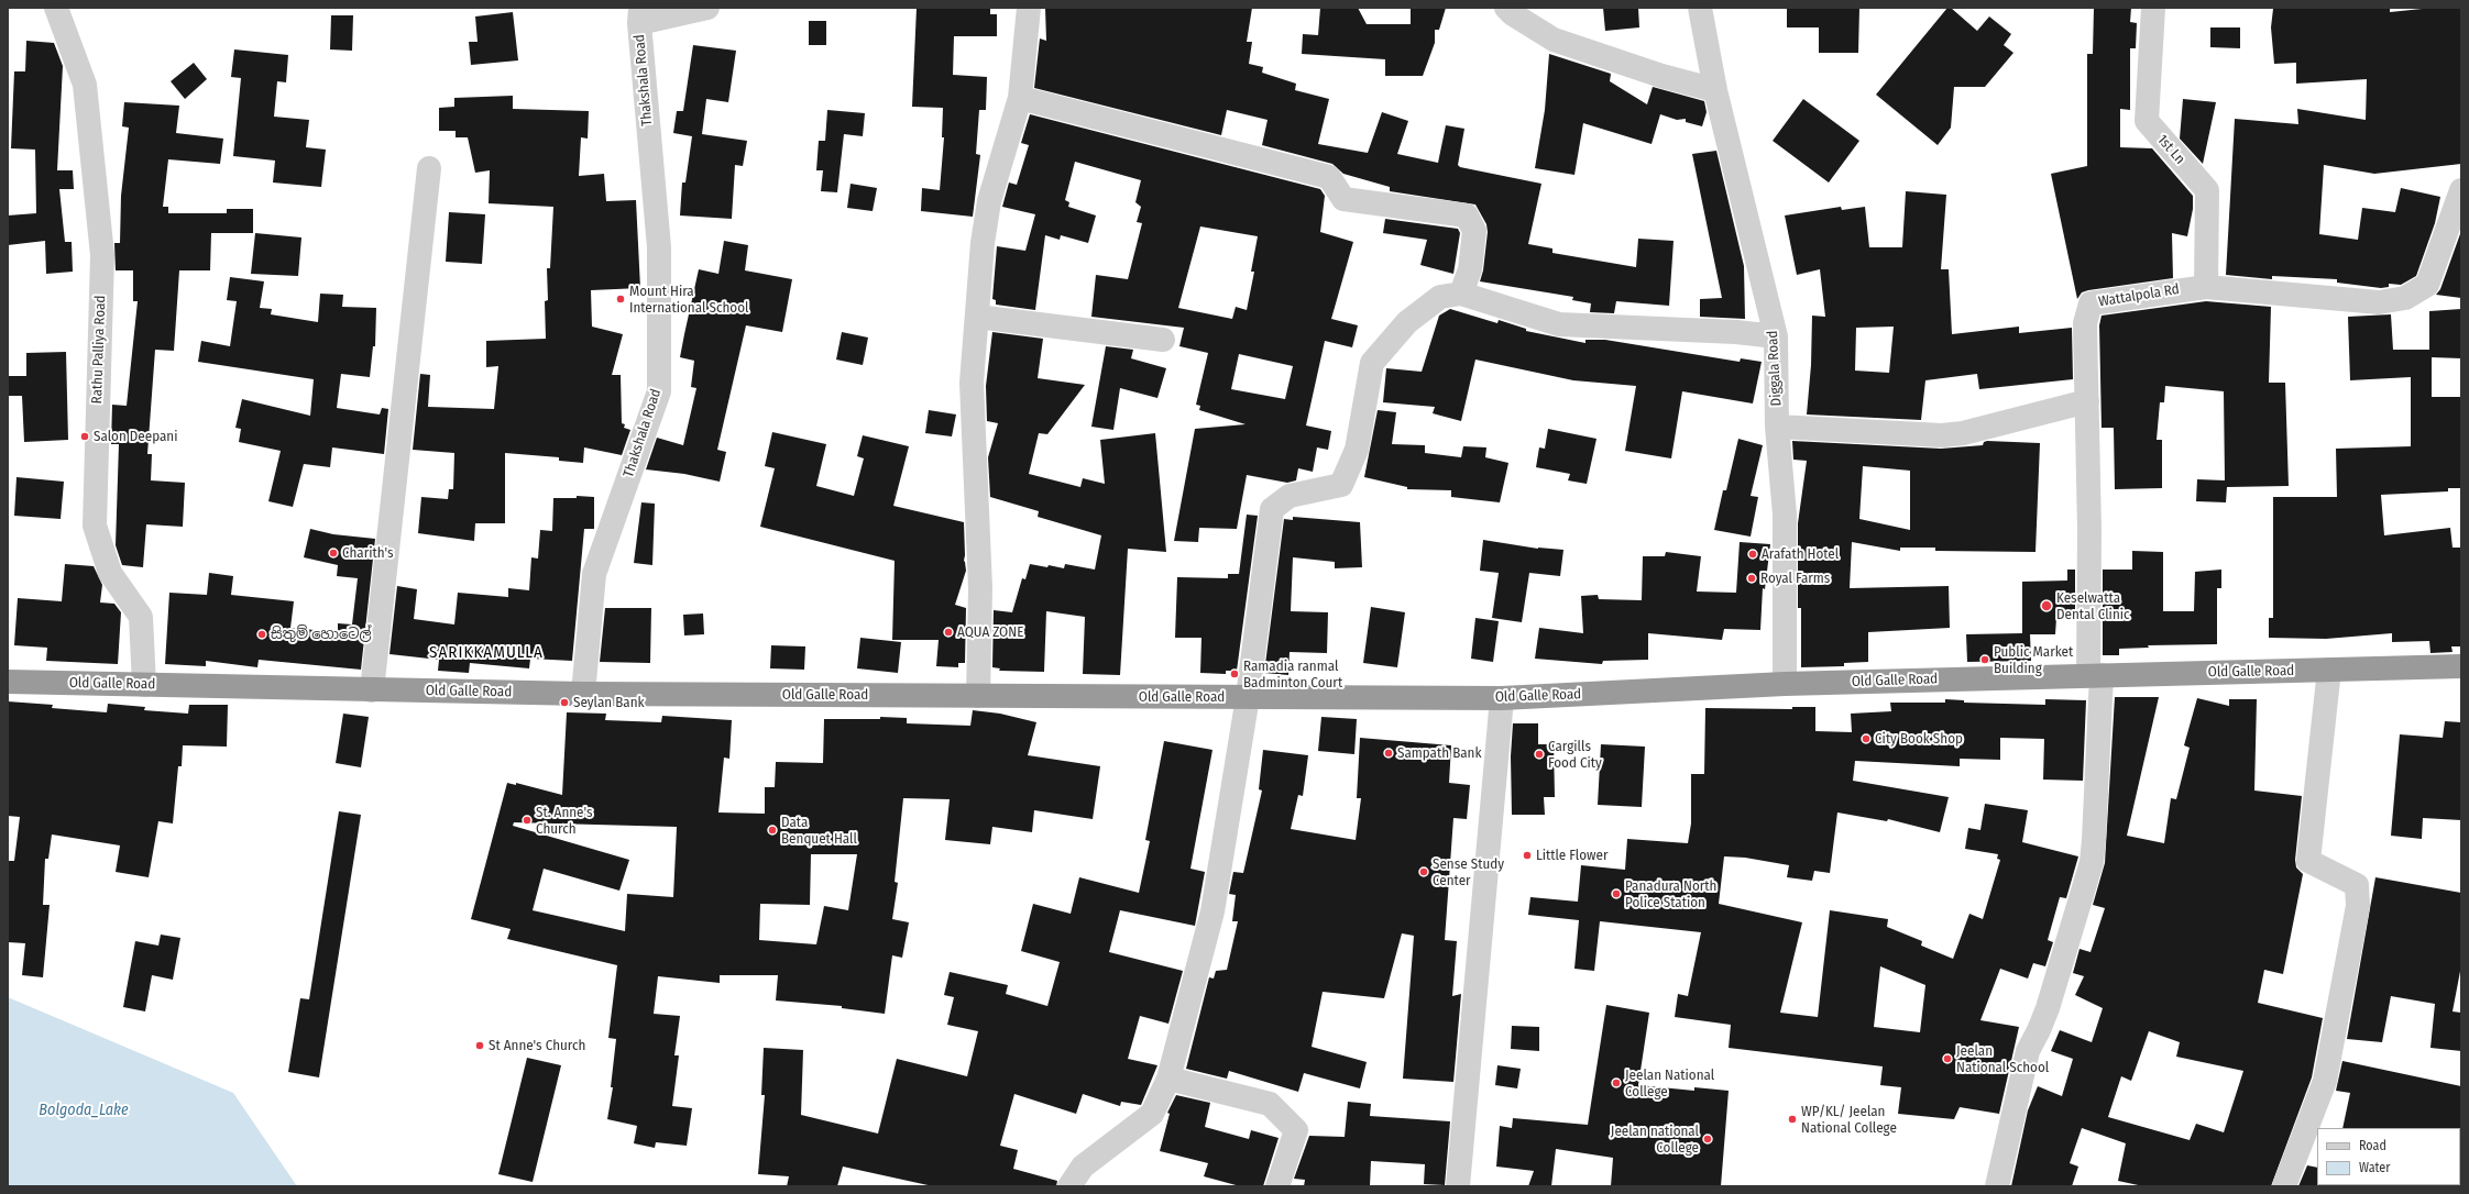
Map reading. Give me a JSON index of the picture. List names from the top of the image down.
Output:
{
  "streets": {
    "highway": ["Old Galle Road"],
    "street": [
      "Thakshala Road",
      "1st Ln",
      "Wattalpola Rd",
      "Rathu Palliya Road",
      "Diggala Road"
    ]
  },
  "crossings": [
    ["Thakshala Road", "Old Galle Road"],
    ["1st Ln", "Wattalpola Rd"],
    ["Wattalpola Rd", "Old Galle Road"],
    ["Rathu Palliya Road", "Old Galle Road"],
    ["Diggala Road", "Old Galle Road"]
  ],
  "districts": ["SARIKKAMULLA"],
  "water": ["Bolgoda_Lake"],
  "places": [
    "Mount Hira International School",
    "Salon Deepani",
    "Charith's",
    "Arafath Hotel",
    "Royal Farms",
    "Keselwatta Dental Clinic",
    "AQUA ZONE",
    "සිතුම් හොටෙල්",
    "Public Market Building",
    "Ramadia ranmal Badminton Court",
    "Seylan Bank",
    "City Book Shop",
    "Sampath Bank",
    "Cargills Food City",
    "St. Anne's Church",
    "Data Benquet Hall",
    "Little Flower",
    "Sense Study Center",
    "Panadura North Police Station",
    "St Anne's Church",
    "Jeelan National School",
    "Jeelan National College",
    "WP/KL/ Jeelan National College",
    "Jeelan national College"
  ],
  "legend": ["Road", "Water"]
}
